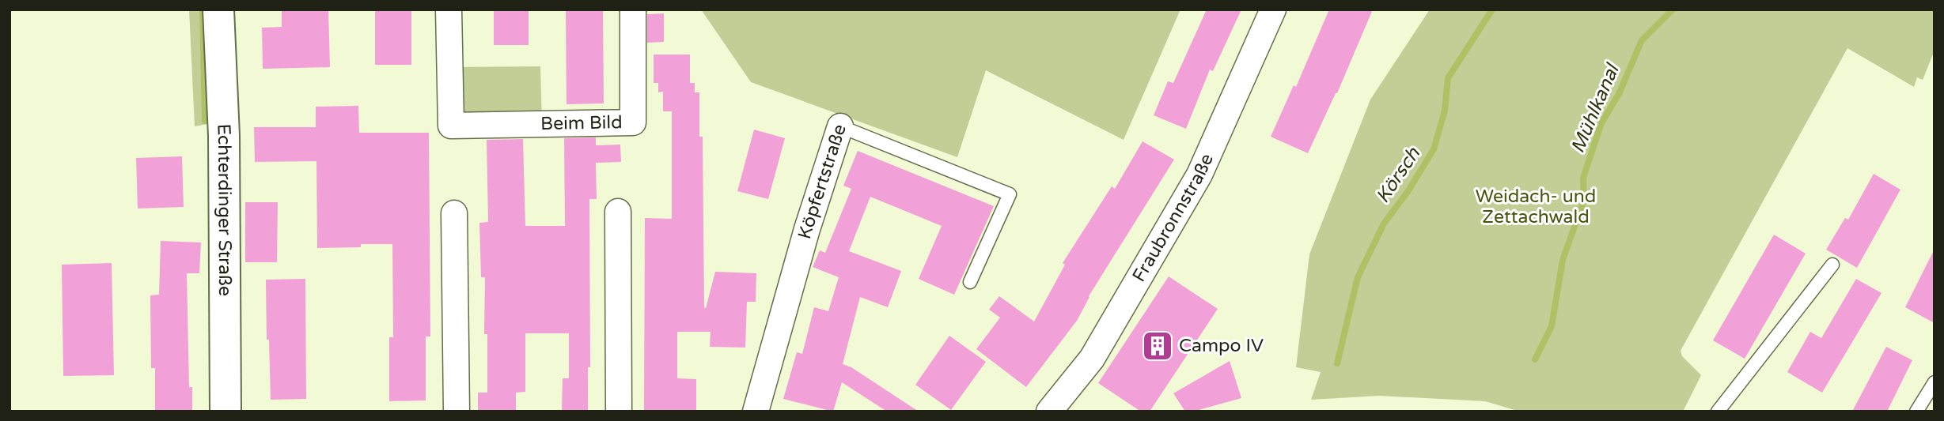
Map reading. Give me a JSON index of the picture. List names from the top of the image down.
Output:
{
  "streets": {
    "street": [
      "Beim Bild",
      "Köpfertstraße",
      "Echterdinger Straße",
      "Fraubronnstraße"
    ]
  },
  "water": ["Mühlkanal", "Körsch"],
  "parks": ["Weidach- und Zettachwald"],
  "places": {
    "building": ["Campo IV"]
  }
}
